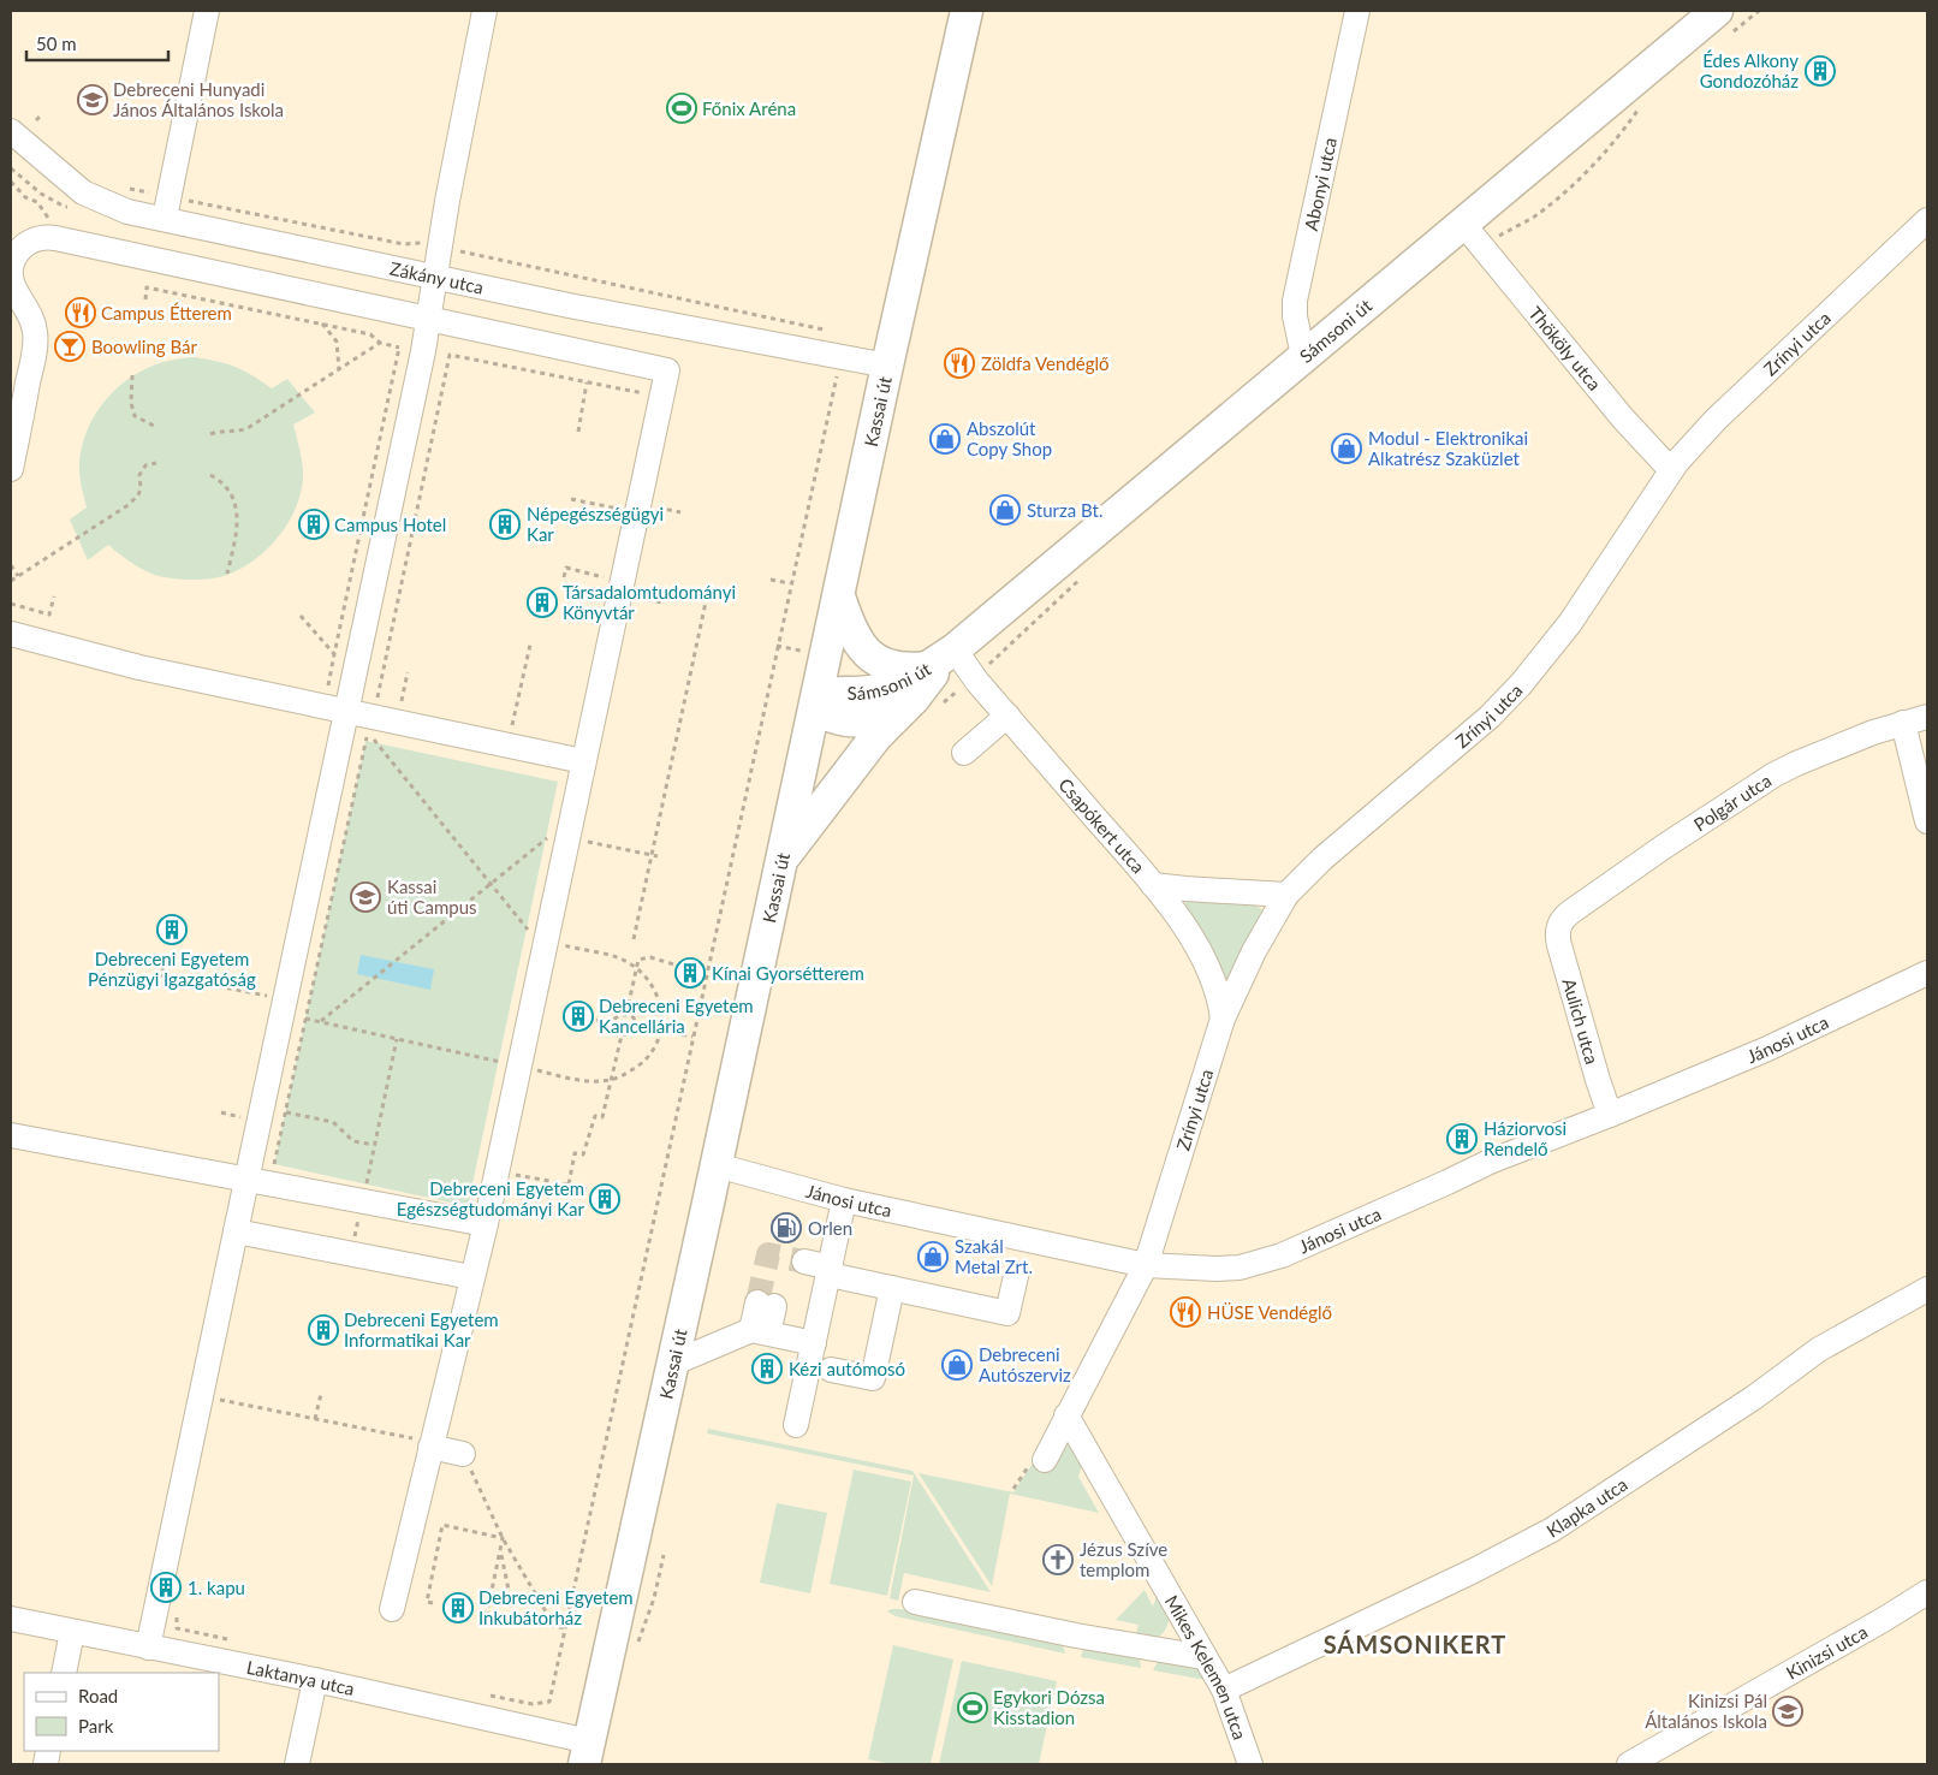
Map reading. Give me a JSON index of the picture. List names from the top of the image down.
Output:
{
  "streets": {
    "main road": ["Sámsoni út", "Kassai út"],
    "street": [
      "Abonyi utca",
      "Zákány utca",
      "Zrínyi utca",
      "Thököly utca",
      "Polgár utca",
      "Csapókert utca",
      "Aulich utca",
      "Jánosi utca",
      "Klapka utca",
      "Kinizsi utca",
      "Mikes Kelemen utca",
      "Laktanya utca"
    ]
  },
  "crossings": [
    ["Abonyi utca", "Sámsoni út"],
    ["Zákány utca", "Kassai út"],
    ["Sámsoni út", "Thököly utca"],
    ["Sámsoni út", "Kassai út"],
    ["Sámsoni út", "Csapókert utca"],
    ["Zrínyi utca", "Thököly utca"],
    ["Zrínyi utca", "Csapókert utca"],
    ["Zrínyi utca", "Jánosi utca"],
    ["Kassai út", "Jánosi utca"],
    ["Kassai út", "Laktanya utca"],
    ["Polgár utca", "Aulich utca"],
    ["Aulich utca", "Jánosi utca"],
    ["Klapka utca", "Mikes Kelemen utca"]
  ],
  "districts": ["SÁMSONIKERT"],
  "places": {
    "building": [
      "Édes Alkony Gondozóház",
      "Campus Hotel",
      "Népegészségügyi Kar",
      "Társadalomtudományi Könyvtár",
      "Debreceni Egyetem Pénzügyi Igazgatóság",
      "Kínai Gyorsétterem",
      "Debreceni Egyetem Kancellária",
      "Háziorvosi Rendelő",
      "Debreceni Egyetem Egészségtudományi Kar",
      "Debreceni Egyetem Informatikai Kar",
      "Kézi autómosó",
      "1. kapu",
      "Debreceni Egyetem Inkubátorház"
    ],
    "school or university": ["Debreceni Hunyadi János Általános Iskola", "Kassai úti Campus", "Kinizsi Pál Általános Iskola"],
    "sports": ["Főnix Aréna", "Egykori Dózsa Kisstadion"],
    "restaurant": ["Campus Étterem", "Zöldfa Vendéglő", "HÜSE Vendéglő"],
    "bar": ["Boowling Bár"],
    "shop": [
      "Abszolút Copy Shop",
      "Modul - Elektronikai Alkatrész Szaküzlet",
      "Sturza Bt.",
      "Szakál Metal Zrt.",
      "Debreceni Autószerviz"
    ],
    "fuel station": ["Orlen"],
    "church": ["Jézus Szíve templom"]
  },
  "legend": ["Road", "Park"],
  "scale_bar": "50 m"
}
